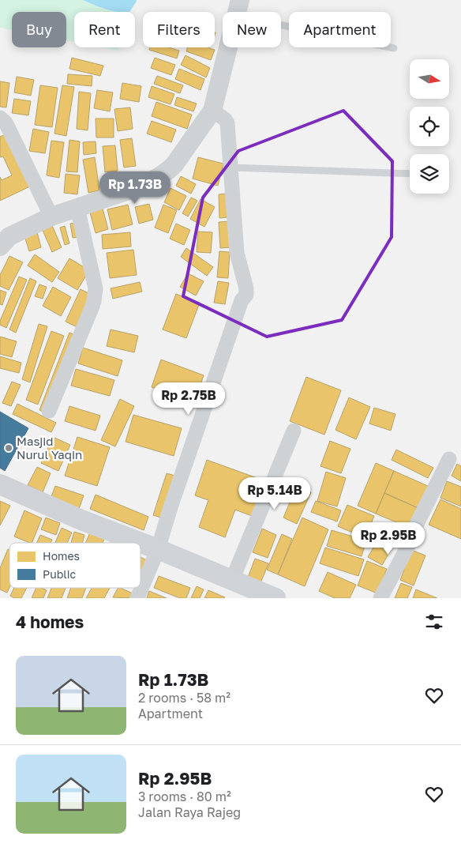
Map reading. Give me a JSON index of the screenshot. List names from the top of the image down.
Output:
{
  "places": ["Masjid Nurul Yaqin"],
  "legend": ["Homes", "Public"],
  "north": "right",
  "page": {
    "chip": [
      "Buy",
      "Rent",
      "Filters",
      "New",
      "Apartment"
    ],
    "price": [
      "Rp 1.73B",
      "Rp 2.75B",
      "Rp 5.14B",
      "Rp 2.95B"
    ],
    "heading": "4 homes",
    "list": [
      {
        "name": "Rp 1.73B",
        "note": "2 rooms · 58 m² · Apartment"
      },
      {
        "name": "Rp 2.95B",
        "note": "3 rooms · 80 m² · Jalan Raya Rajeg"
      }
    ]
  }
}
